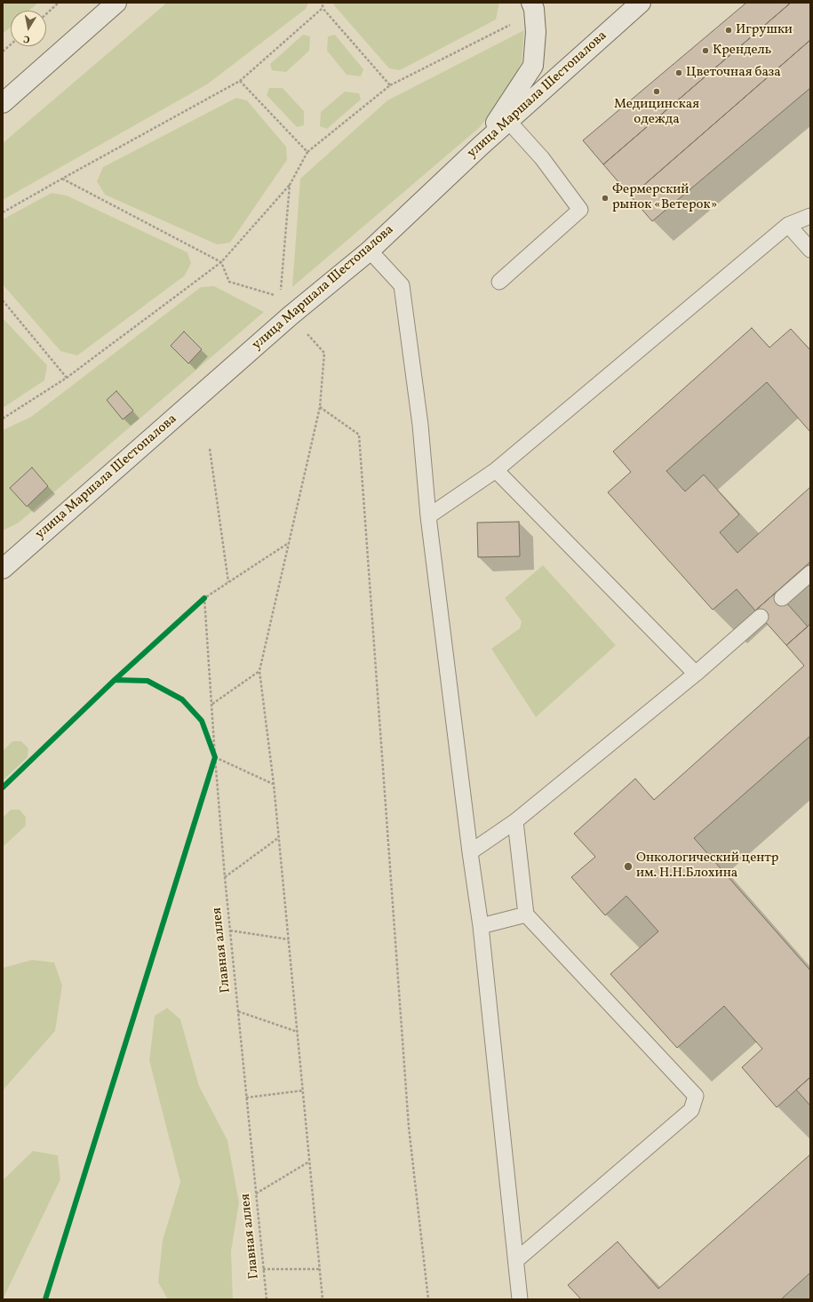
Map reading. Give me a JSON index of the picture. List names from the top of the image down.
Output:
{
  "streets": {
    "main road": ["улица Маршала Шестопалова"],
    "path": ["Главная аллея"]
  },
  "places": [
    "Игрушки",
    "Крендель",
    "Цветочная база",
    "Медицинская одежда",
    "Фермерский рынок «Ветерок»",
    "Онкологический центр им. Н.Н.Блохина"
  ],
  "north": "bottom"
}
